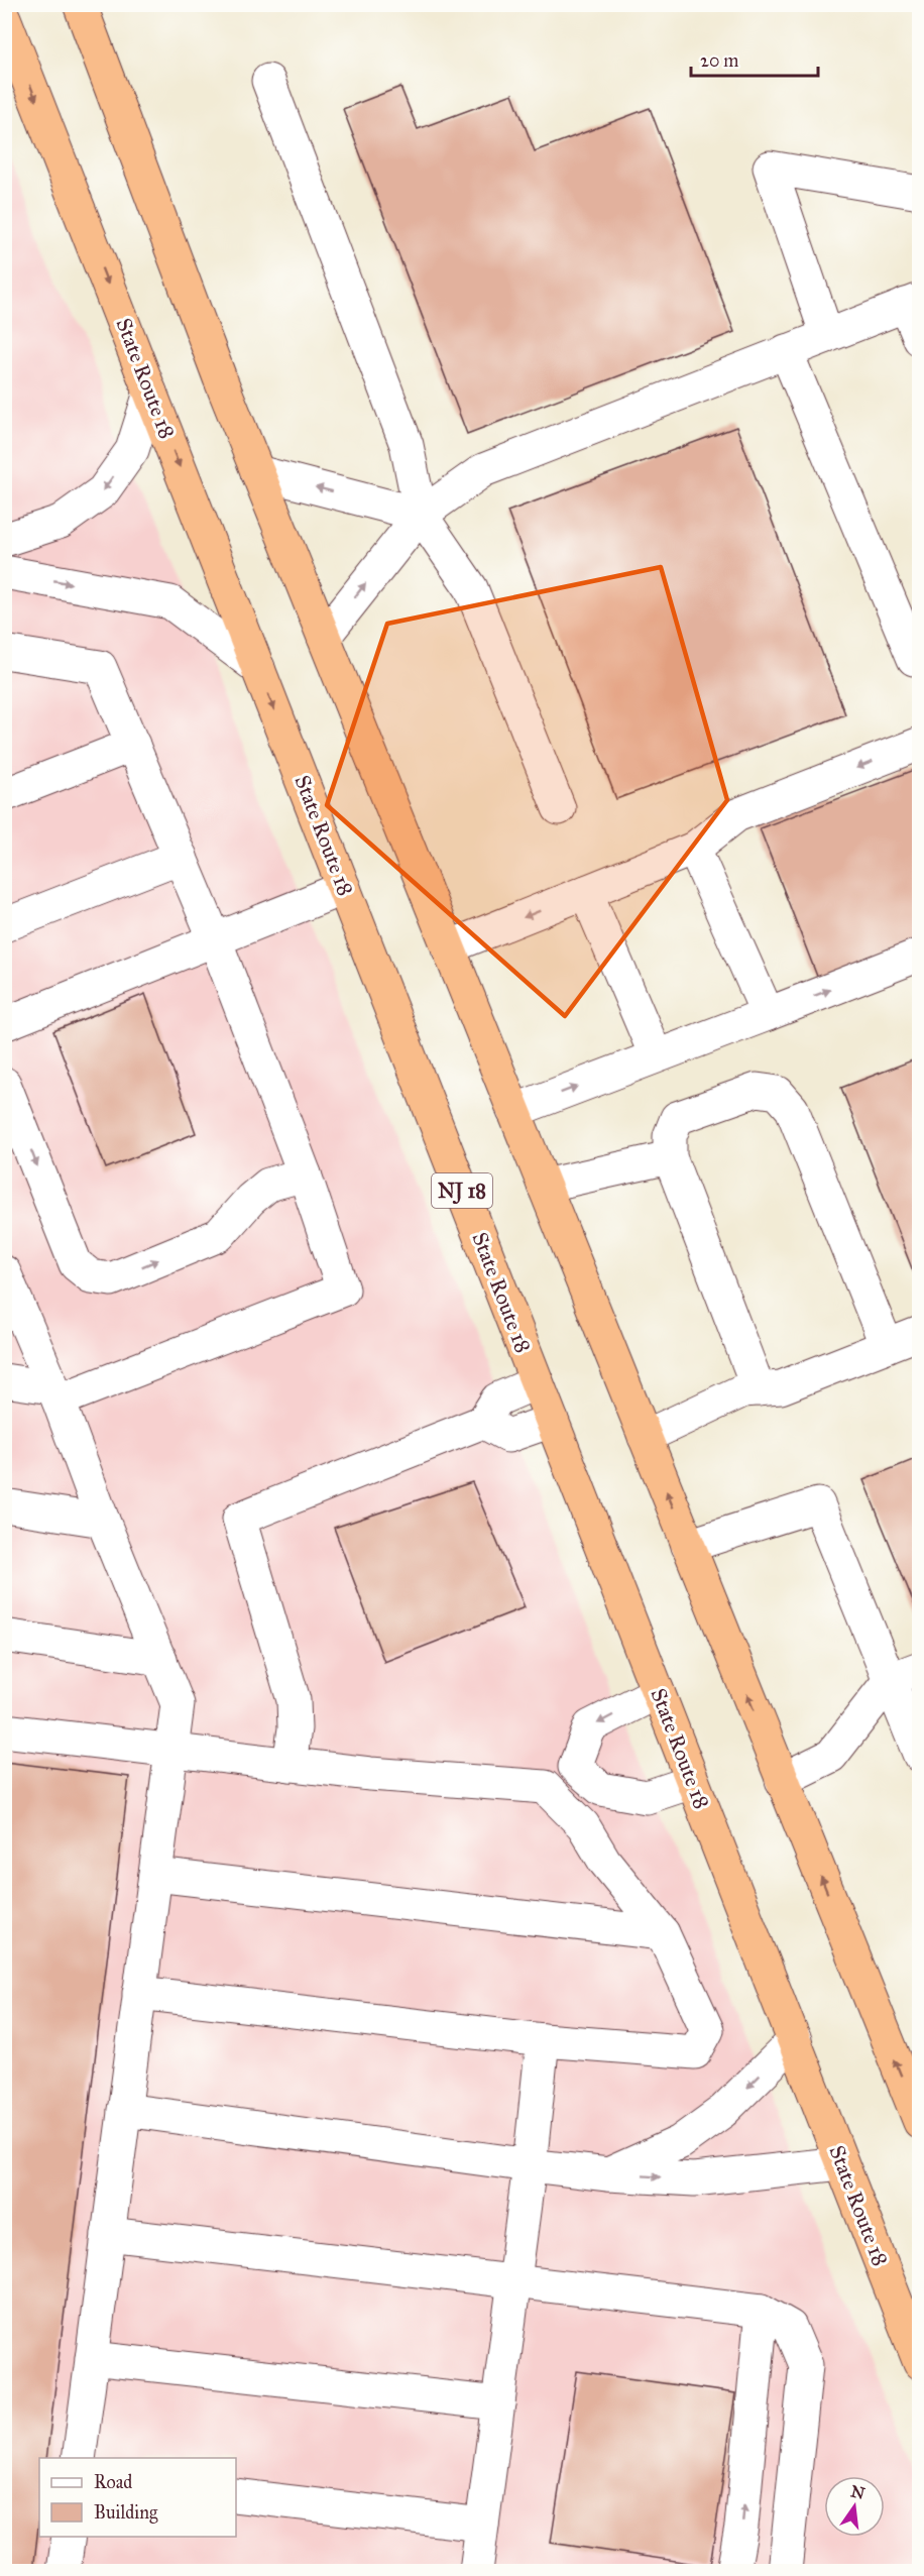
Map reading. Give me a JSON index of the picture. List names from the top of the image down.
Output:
{
  "streets": {
    "highway": ["State Route 18", "NJ 18"]
  },
  "legend": ["Road", "Building"],
  "scale_bar": "20 m",
  "north": "top"
}
